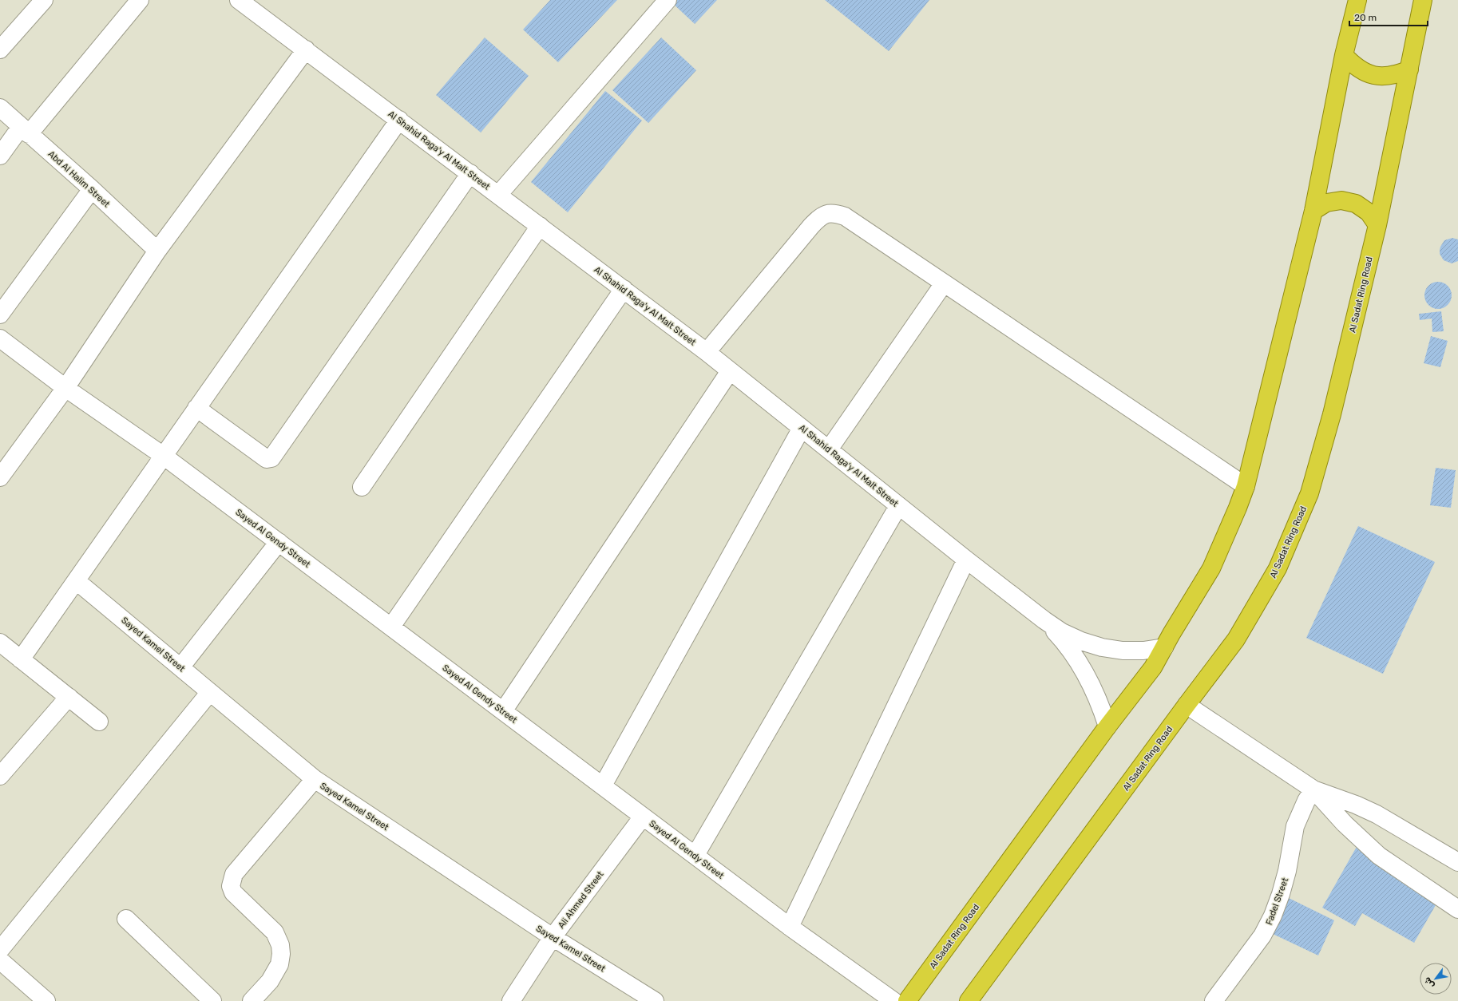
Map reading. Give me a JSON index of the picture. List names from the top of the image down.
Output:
{
  "streets": {
    "highway": ["Al Sadat Ring Road"],
    "street": [
      "Al Shahid Raga'y Al Malt Street",
      "Abd Al Halim Street",
      "Sayed Al Gendy Street",
      "Sayed Kamel Street",
      "Ali Ahmed Street",
      "Fadel Street"
    ]
  },
  "crossings": [
    ["Al Shahid Raga'y Al Malt Street", "Al Sadat Ring Road"],
    ["Sayed Al Gendy Street", "Ali Ahmed Street"],
    ["Sayed Kamel Street", "Ali Ahmed Street"]
  ],
  "scale_bar": "20 m",
  "north": "bottom left"
}
